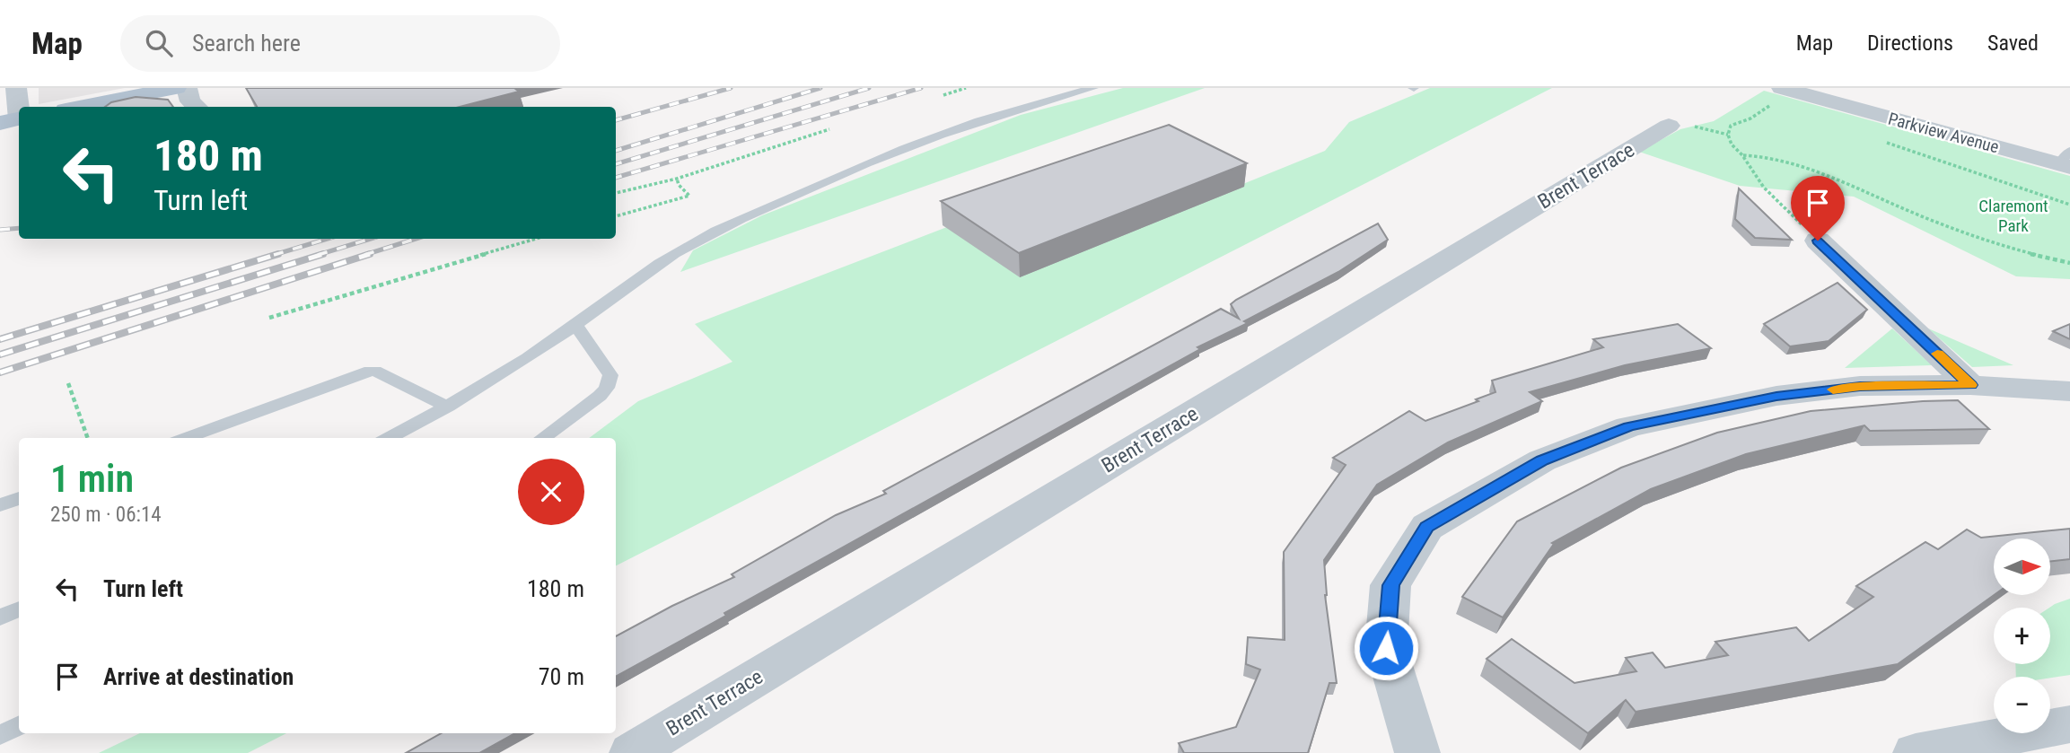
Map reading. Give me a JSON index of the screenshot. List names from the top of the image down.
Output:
{
  "streets": {
    "street": ["Parkview Avenue", "Brent Terrace"]
  },
  "parks": ["Claremont Park"],
  "north": "right",
  "page": {
    "header": "Map",
    "search": "Search here",
    "nav": ["Map", "Directions", "Saved"],
    "turn": ["180 m", "Turn left"],
    "heading": ["1 min", "250 m · 06:14"],
    "map_buttons": ["+", "−"],
    "list": [
      {
        "name": "Turn left",
        "value": "180 m"
      },
      {
        "name": "Arrive at destination",
        "value": "70 m"
      }
    ]
  }
}
